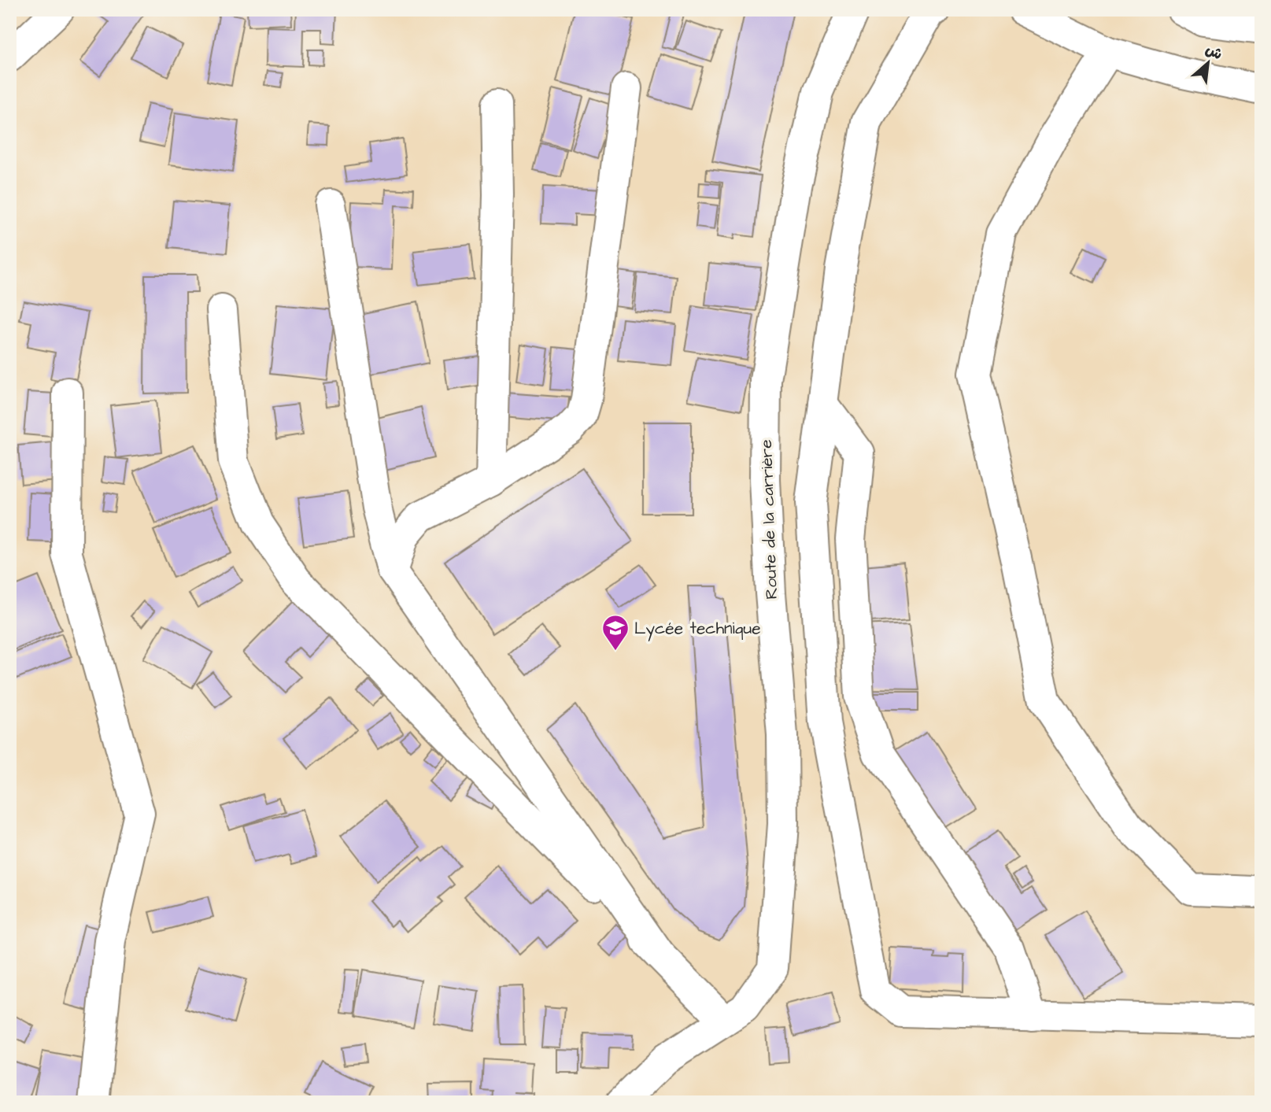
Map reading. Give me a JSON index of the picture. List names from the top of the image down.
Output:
{
  "streets": {
    "street": ["Route de la carrière"]
  },
  "places": {
    "school or university": ["Lycée technique"]
  },
  "north": "top right"
}
